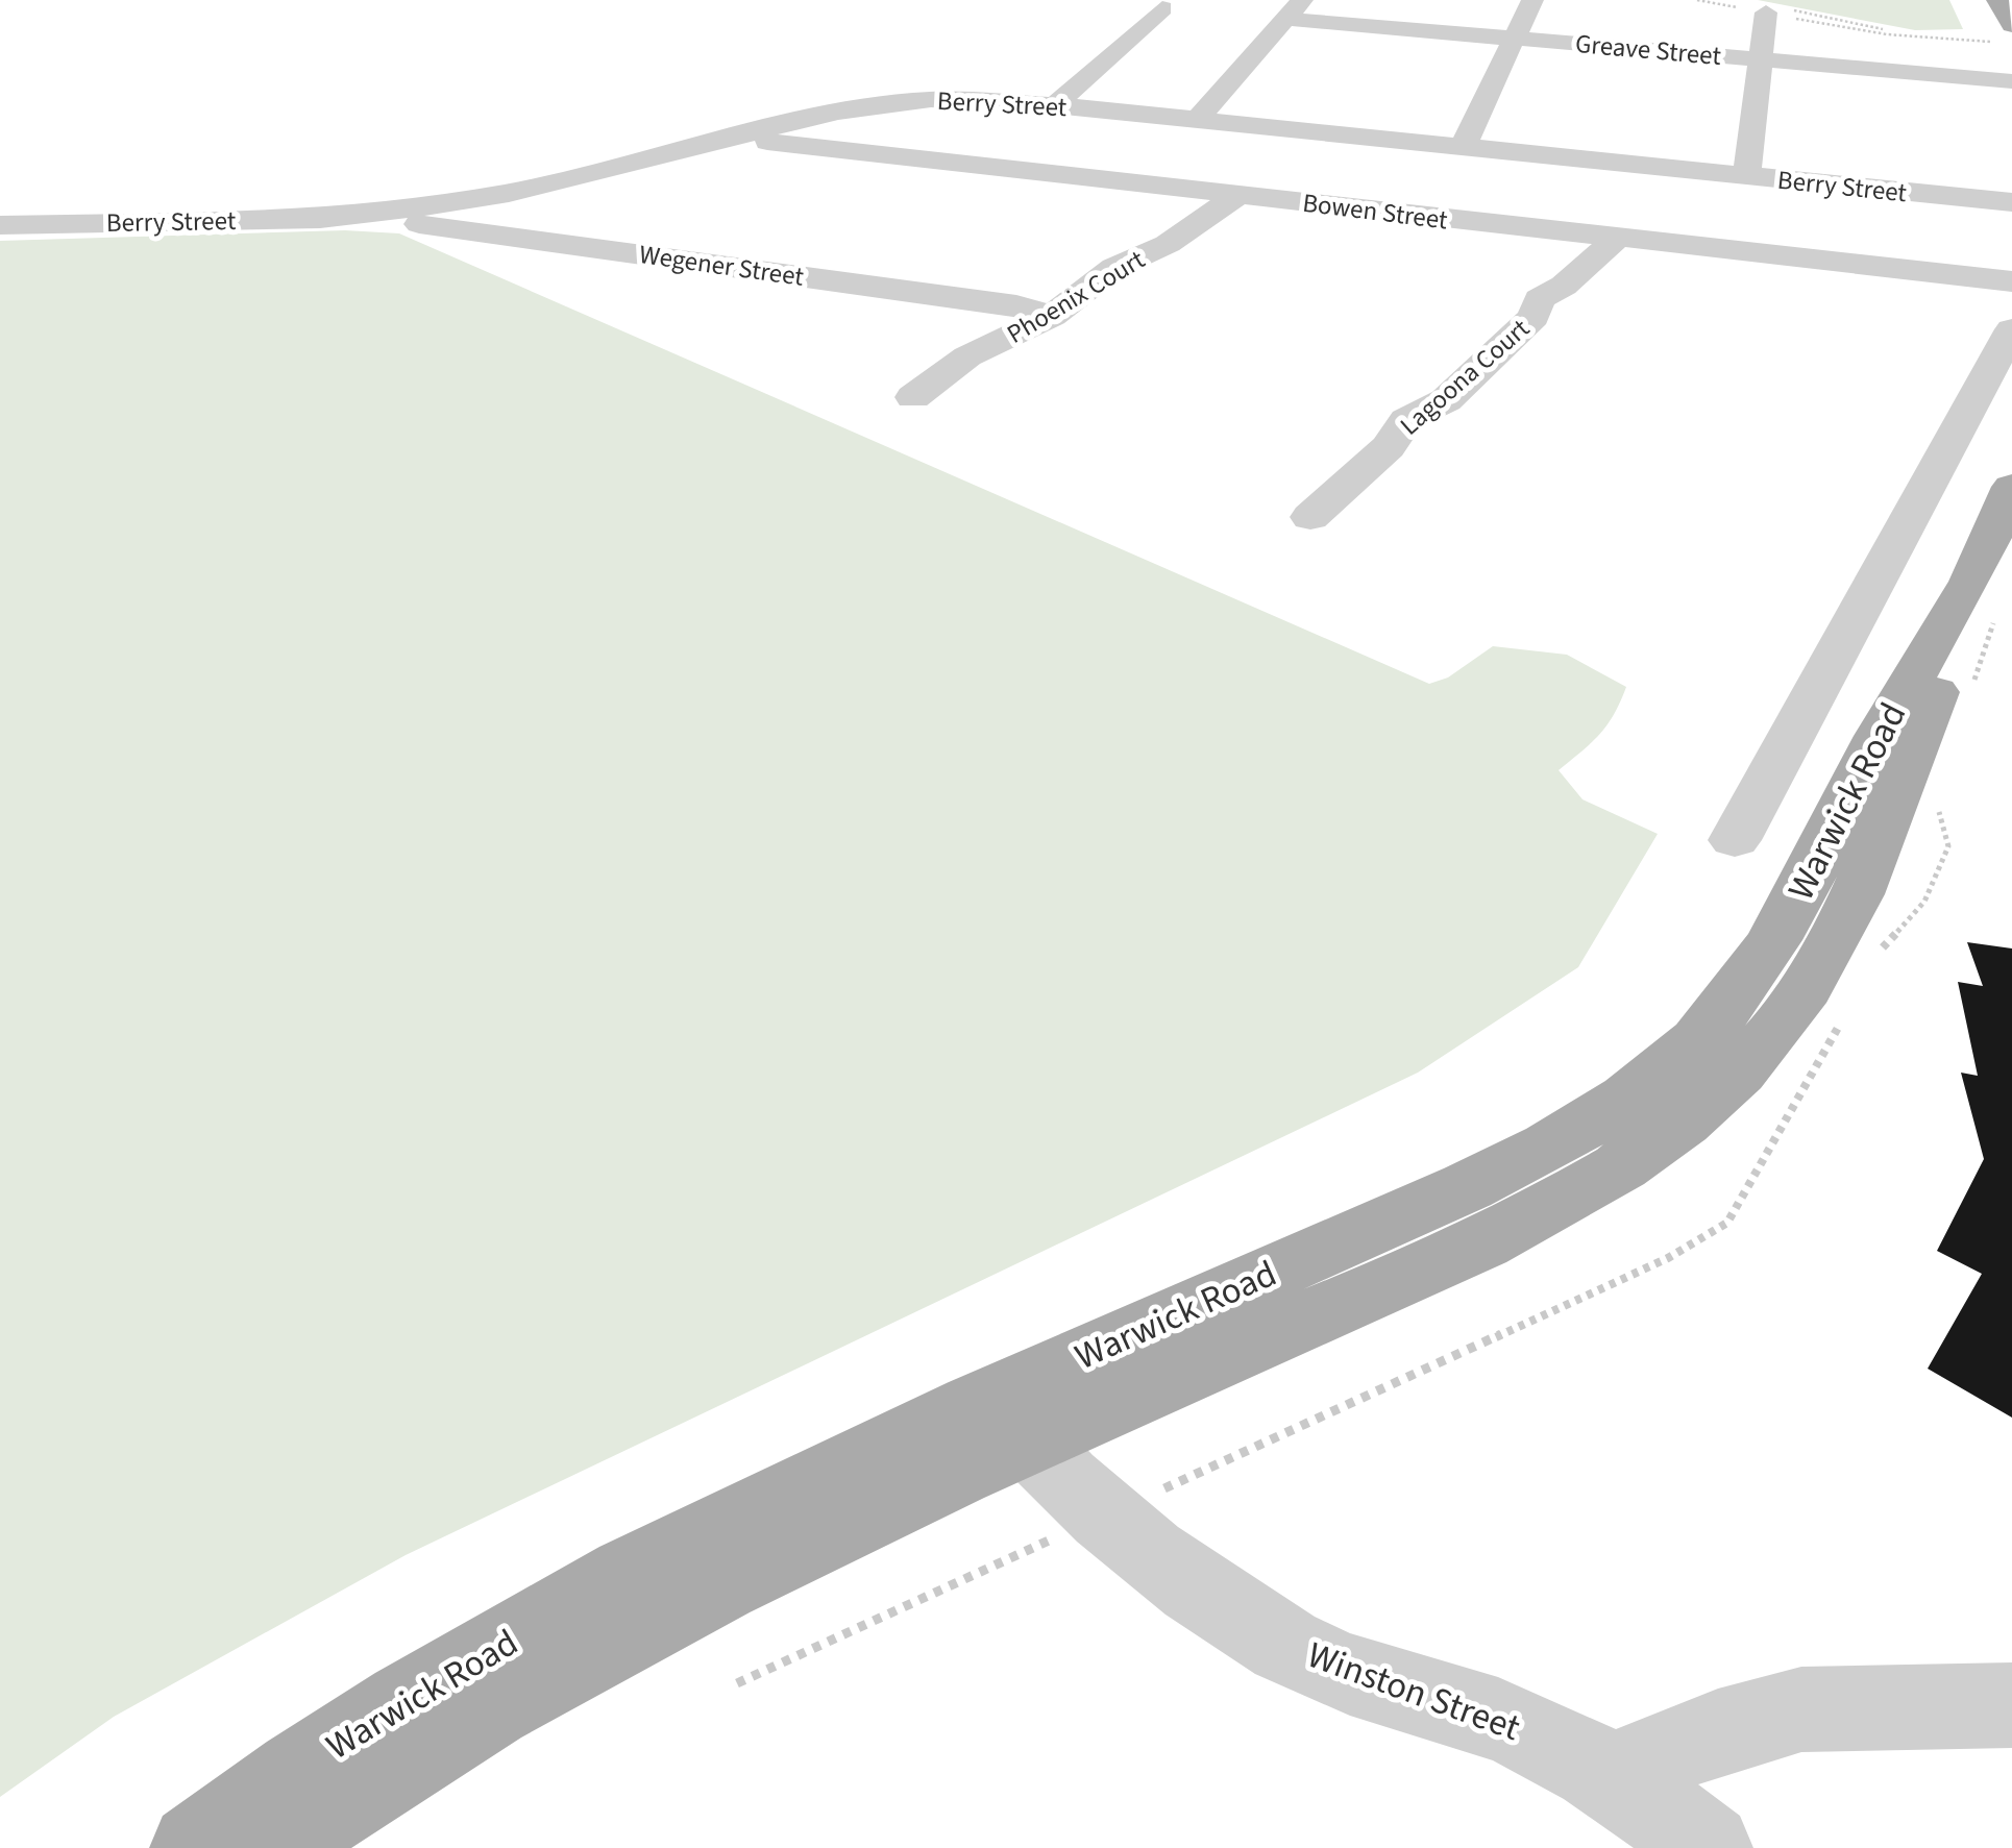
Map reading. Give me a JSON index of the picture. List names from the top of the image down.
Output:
{
  "streets": {
    "main road": ["Warwick Road"],
    "street": [
      "Greave Street",
      "Berry Street",
      "Bowen Street",
      "Wegener Street",
      "Phoenix Court",
      "Lagoona Court",
      "Winston Street"
    ]
  },
  "crossings": [
    ["Berry Street", "Bowen Street"],
    ["Berry Street", "Wegener Street"],
    ["Bowen Street", "Phoenix Court"],
    ["Bowen Street", "Lagoona Court"],
    ["Wegener Street", "Phoenix Court"],
    ["Warwick Road", "Winston Street"]
  ]
}
